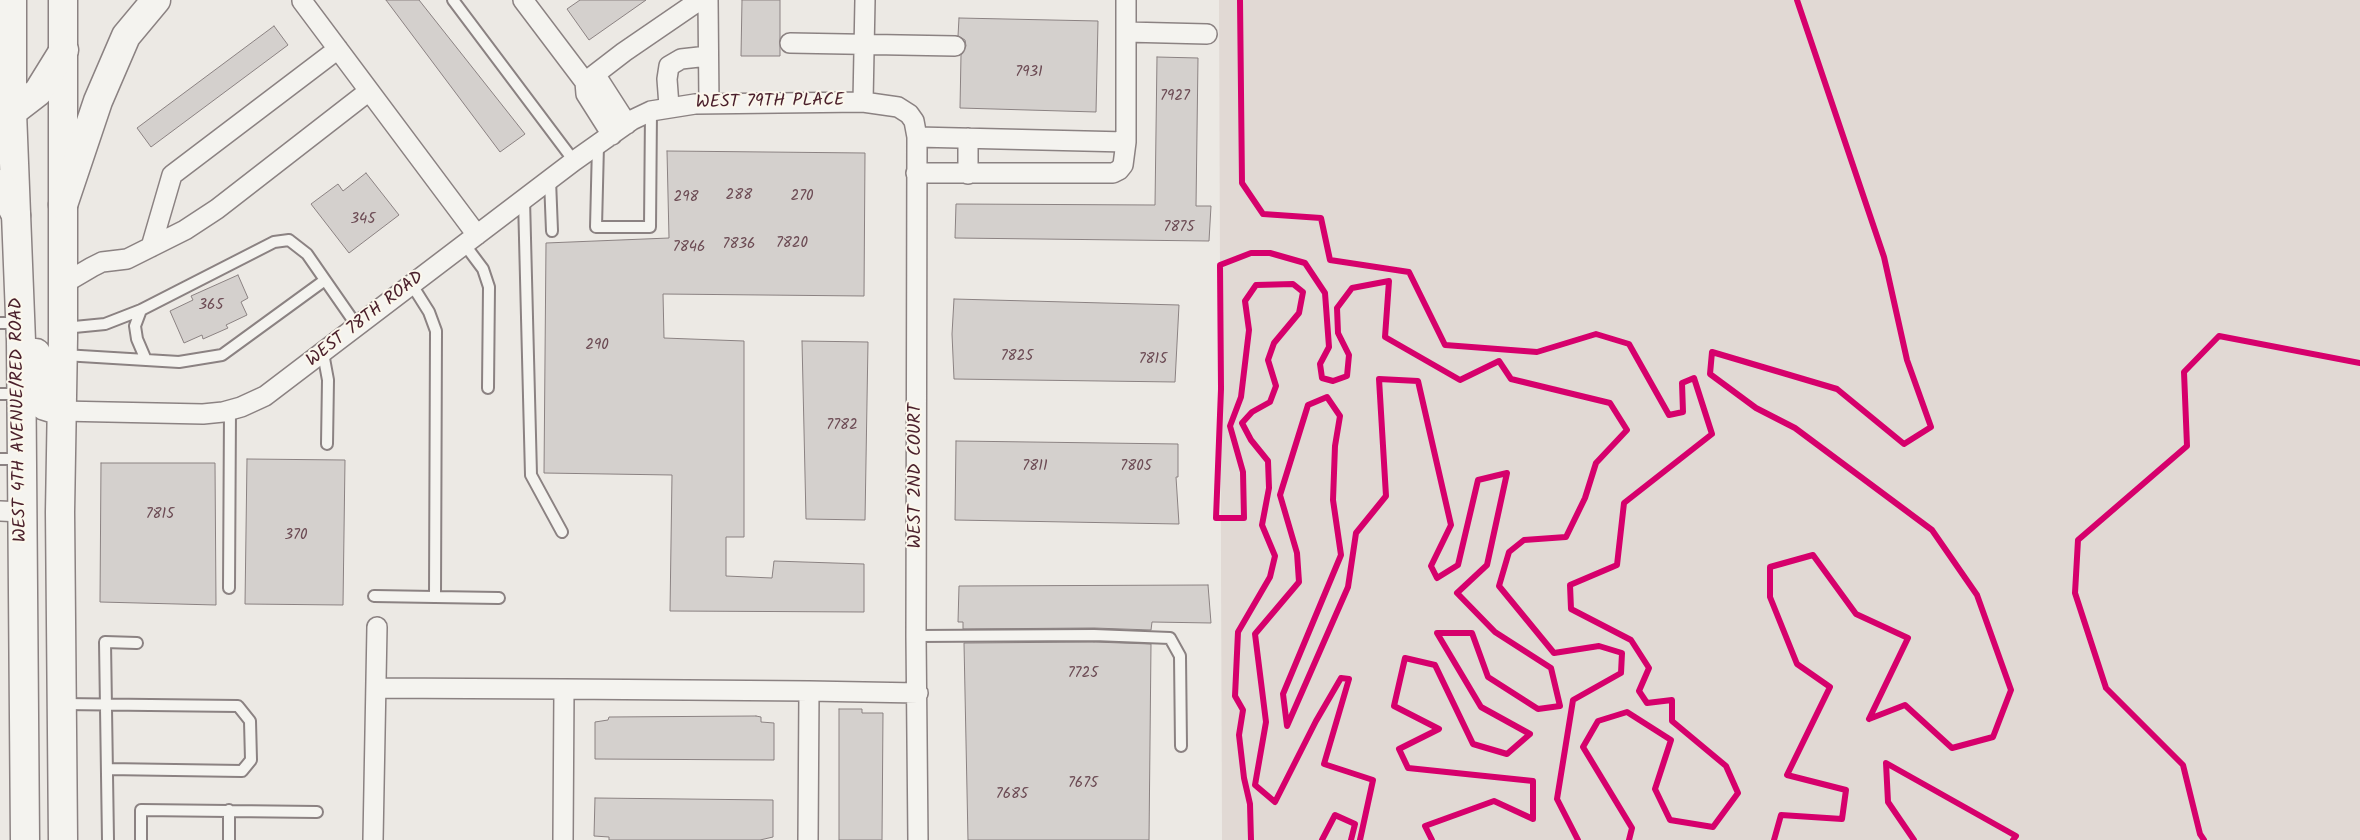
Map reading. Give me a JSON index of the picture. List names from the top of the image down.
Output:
{
  "streets": {
    "main road": ["WEST 4TH AVENUE/RED ROAD"],
    "street": ["WEST 79TH PLACE", "WEST 78TH ROAD", "WEST 2ND COURT"]
  },
  "crossings": [
    ["WEST 79TH PLACE", "WEST 78TH ROAD"],
    ["WEST 79TH PLACE", "WEST 2ND COURT"]
  ],
  "house_numbers": [
    "7931",
    "7927",
    "288",
    "270",
    "298",
    "345",
    "7875",
    "7820",
    "7836",
    "7846",
    "365",
    "290",
    "7825",
    "7815",
    "7782",
    "7811",
    "7805",
    "7815",
    "370",
    "7725",
    "7675",
    "7685"
  ]
}
